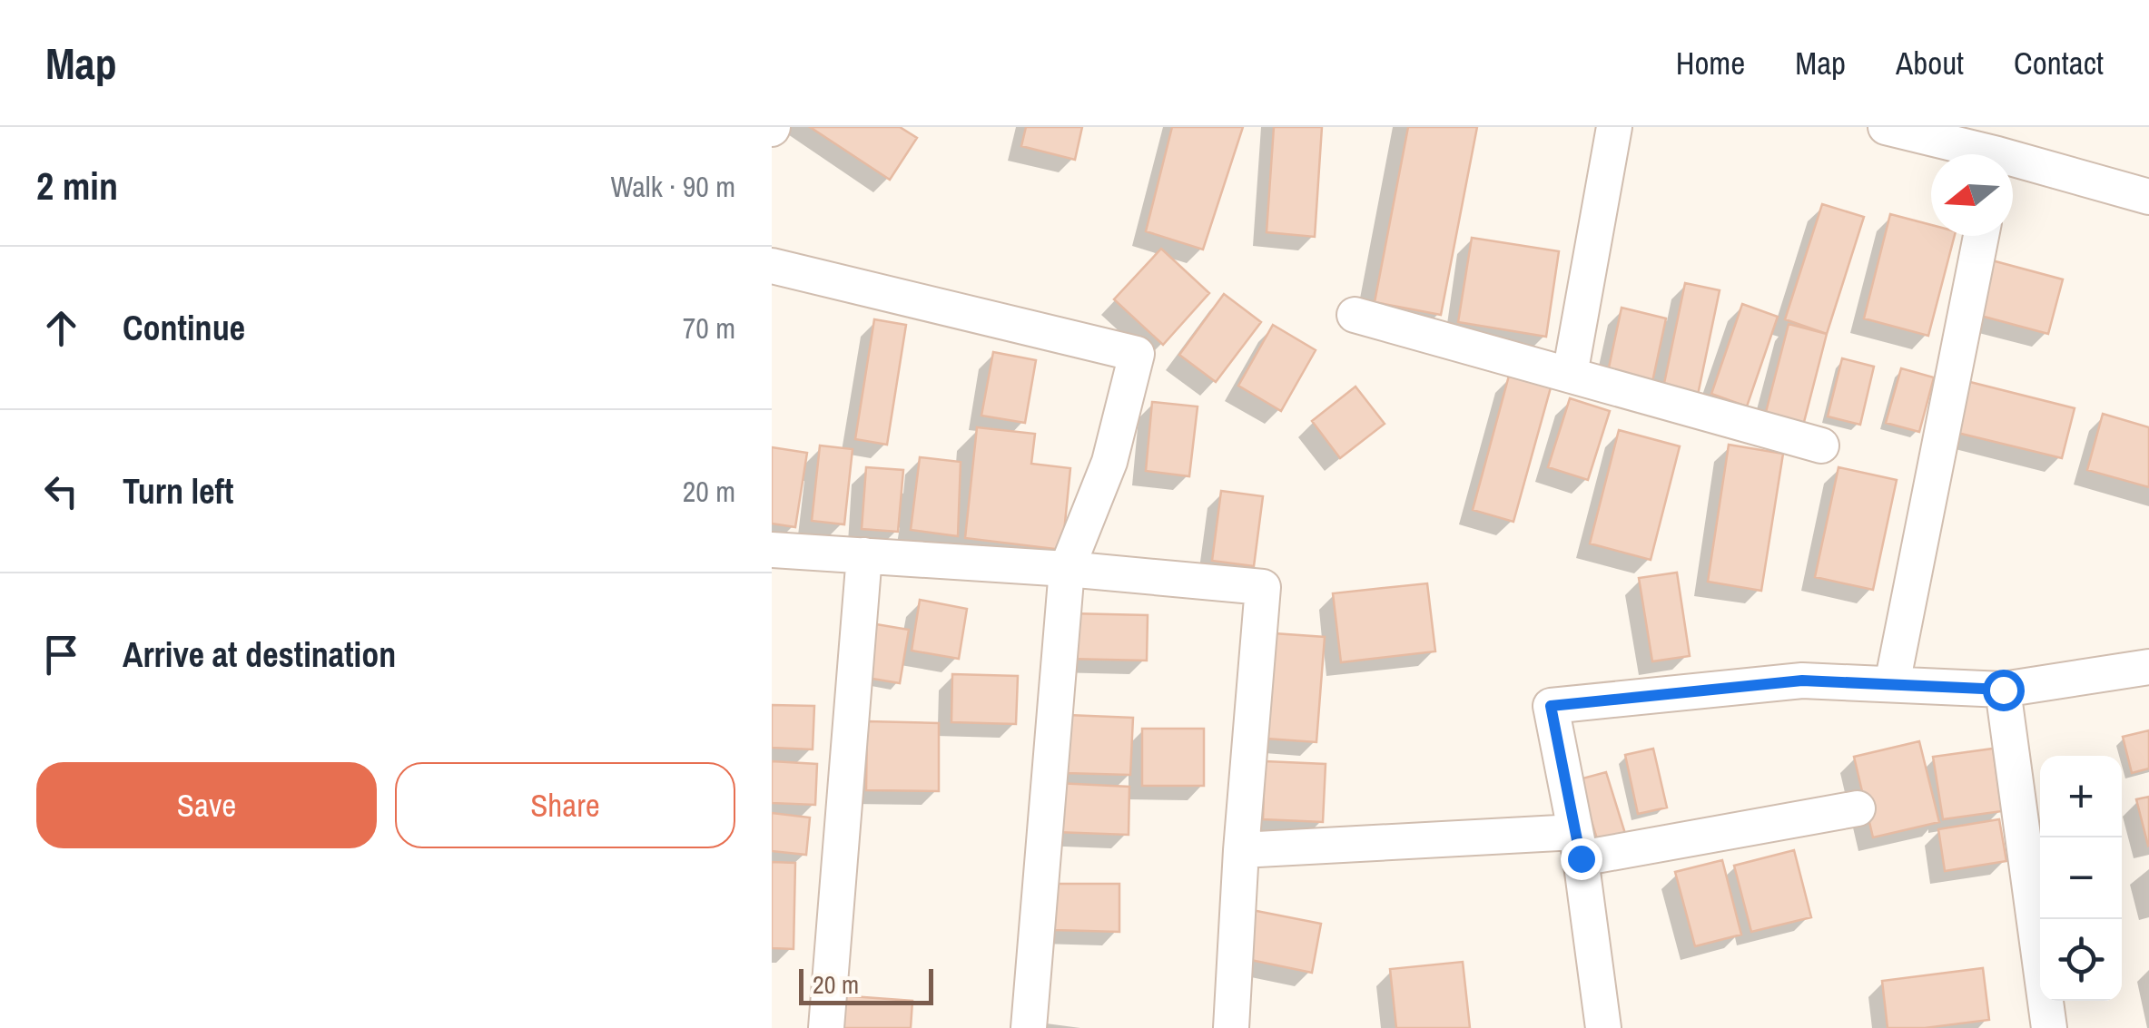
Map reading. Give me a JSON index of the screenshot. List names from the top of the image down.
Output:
{
  "scale_bar": "20 m",
  "north": "left",
  "page": {
    "header": "Map",
    "nav": [
      "Home",
      "Map",
      "About",
      "Contact"
    ],
    "heading": ["2 min", "Walk · 90 m"],
    "list": [
      ["Continue", "70 m"],
      ["Turn left", "20 m"],
      "Arrive at destination"
    ],
    "buttons": ["Save", "Share"],
    "map_buttons": ["+", "−"],
    "scale": "20 m"
  }
}
